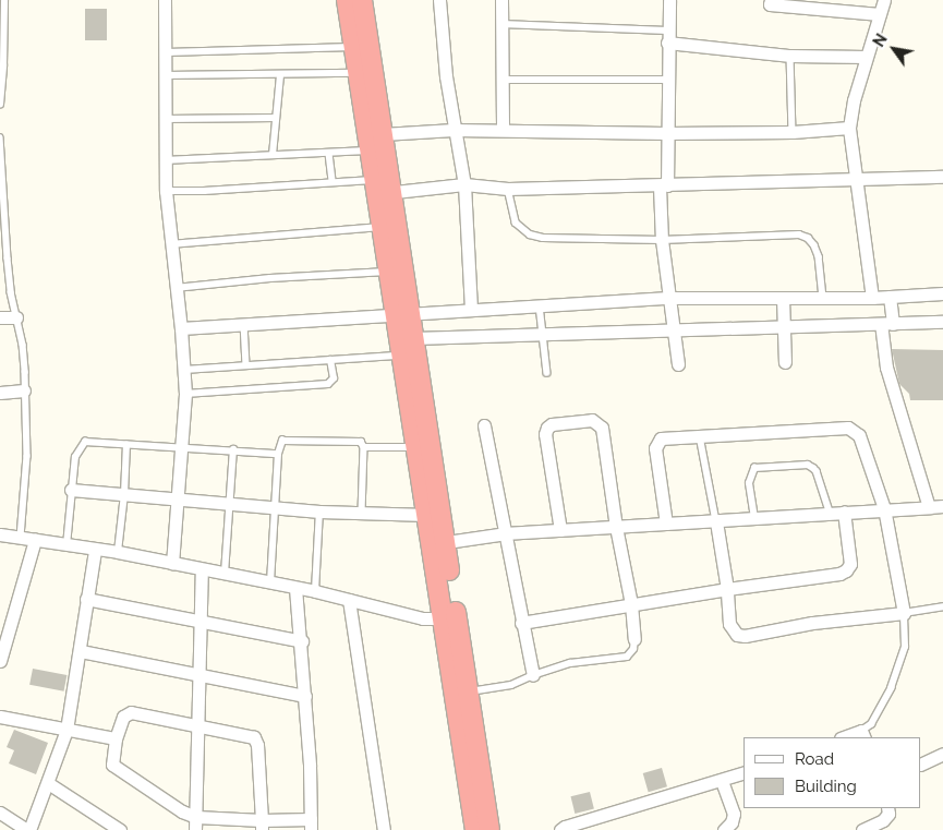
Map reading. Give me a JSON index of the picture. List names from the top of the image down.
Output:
{
  "legend": ["Road", "Building"],
  "north": "top left"
}
